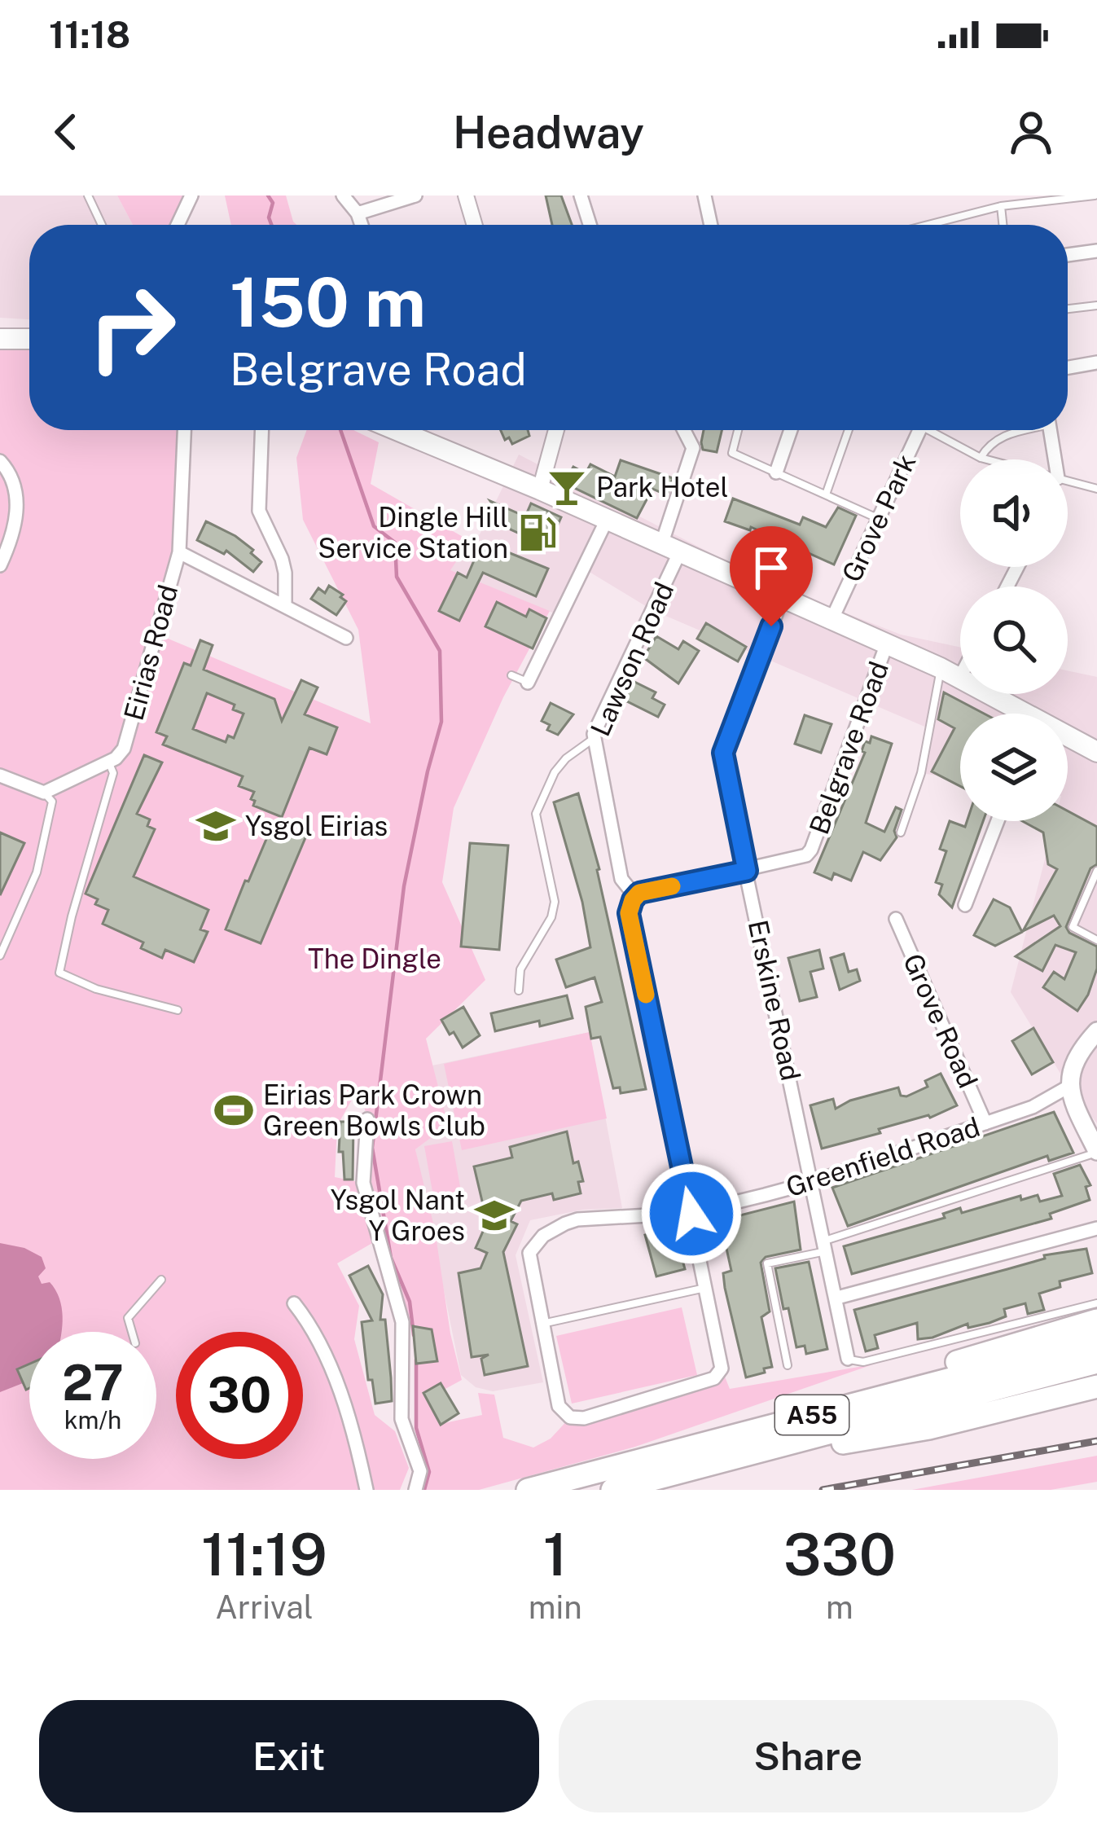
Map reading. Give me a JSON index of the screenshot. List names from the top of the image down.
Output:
{
  "streets": {
    "highway": ["A55"],
    "street": [
      "Grove Park",
      "Eirias Road",
      "Lawson Road",
      "Belgrave Road",
      "Erskine Road",
      "Grove Road",
      "Greenfield Road"
    ]
  },
  "crossings": [
    ["Lawson Road", "Belgrave Road"],
    ["Belgrave Road", "Erskine Road"],
    ["Erskine Road", "Greenfield Road"],
    ["Grove Road", "Greenfield Road"]
  ],
  "parks": ["The Dingle"],
  "places": {
    "bar": ["Park Hotel"],
    "fuel station": ["Dingle Hill Service Station"],
    "school or university": ["Ysgol Eirias", "Ysgol Nant Y Groes"],
    "sports": ["Eirias Park Crown Green Bowls Club"]
  },
  "page": {
    "status": "11:18",
    "header": "Headway",
    "turn": ["150 m", "Belgrave Road"],
    "speed": "27 km/h",
    "limit": "30",
    "eta": [
      "11:19",
      "Arrival",
      "1",
      "min",
      "330",
      "m"
    ],
    "buttons": ["Exit", "Share"]
  }
}
